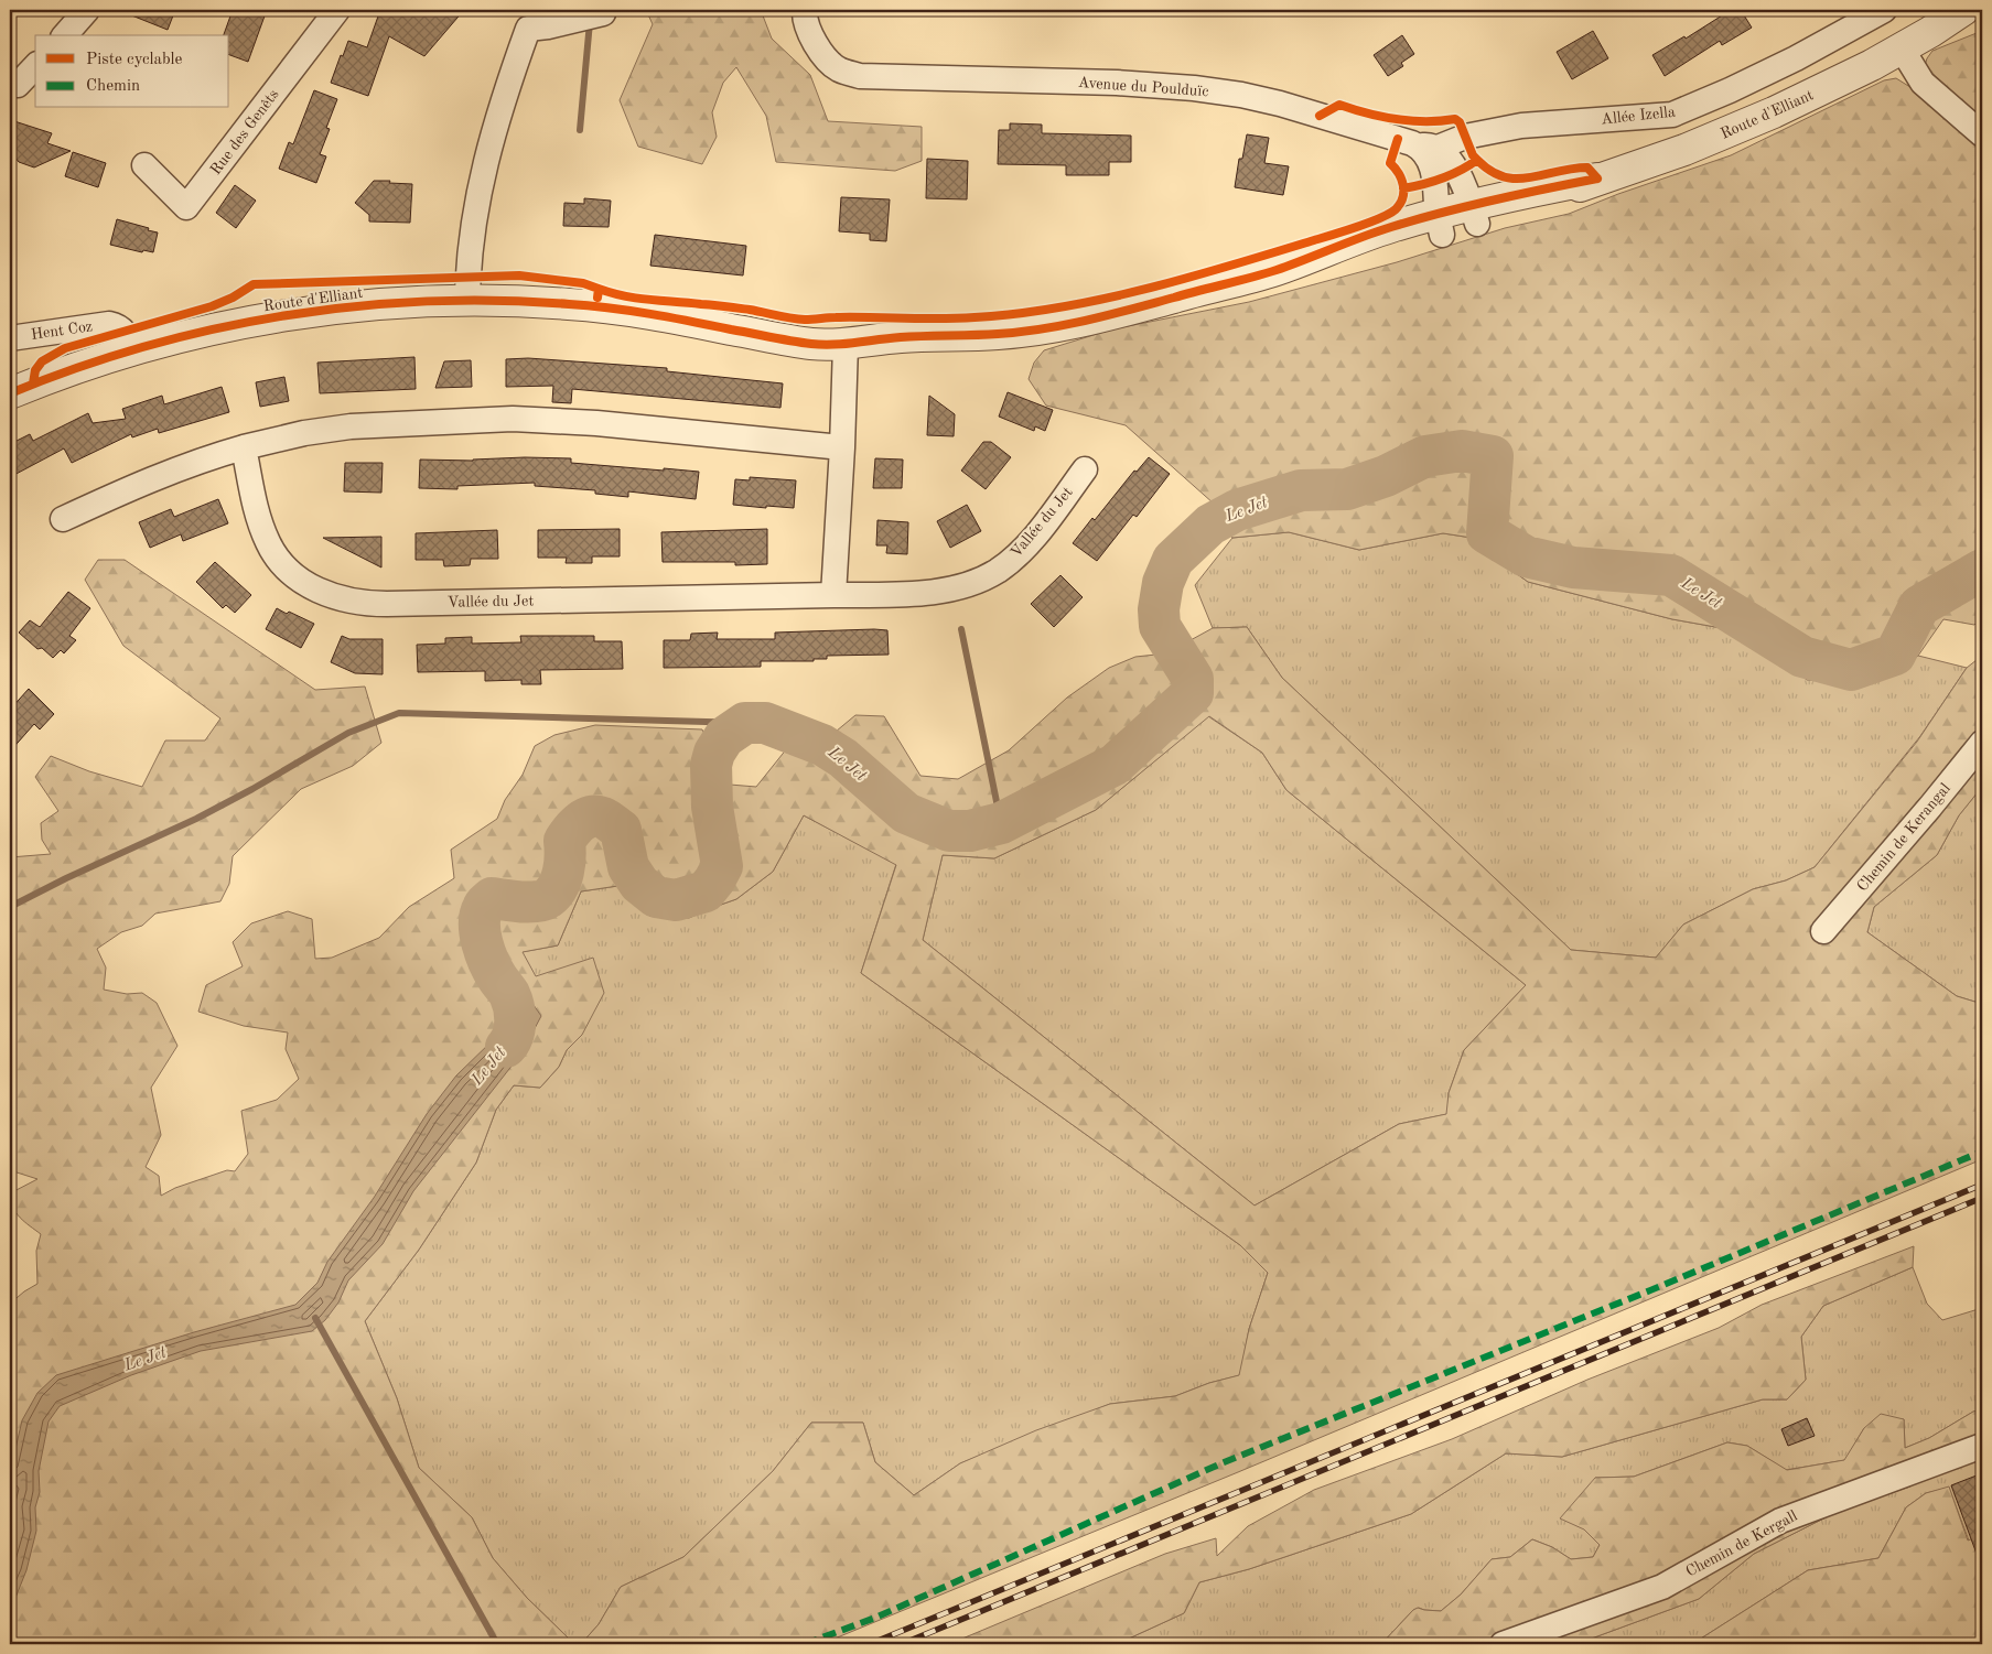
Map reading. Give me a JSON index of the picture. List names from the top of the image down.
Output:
{
  "streets": {
    "street": [
      "Avenue du Poulduïc",
      "Route d'Elliant",
      "Allée Izella",
      "Rue des Genêts",
      "Hent Coz",
      "Vallée du Jet",
      "Chemin de Kerangal",
      "Chemin de Kergall"
    ]
  },
  "crossings": [
    ["Avenue du Poulduïc", "Allée Izella"],
    ["Route d'Elliant", "Hent Coz"]
  ],
  "water": ["Le Jet"],
  "legend": ["Piste cyclable", "Chemin"]
}
